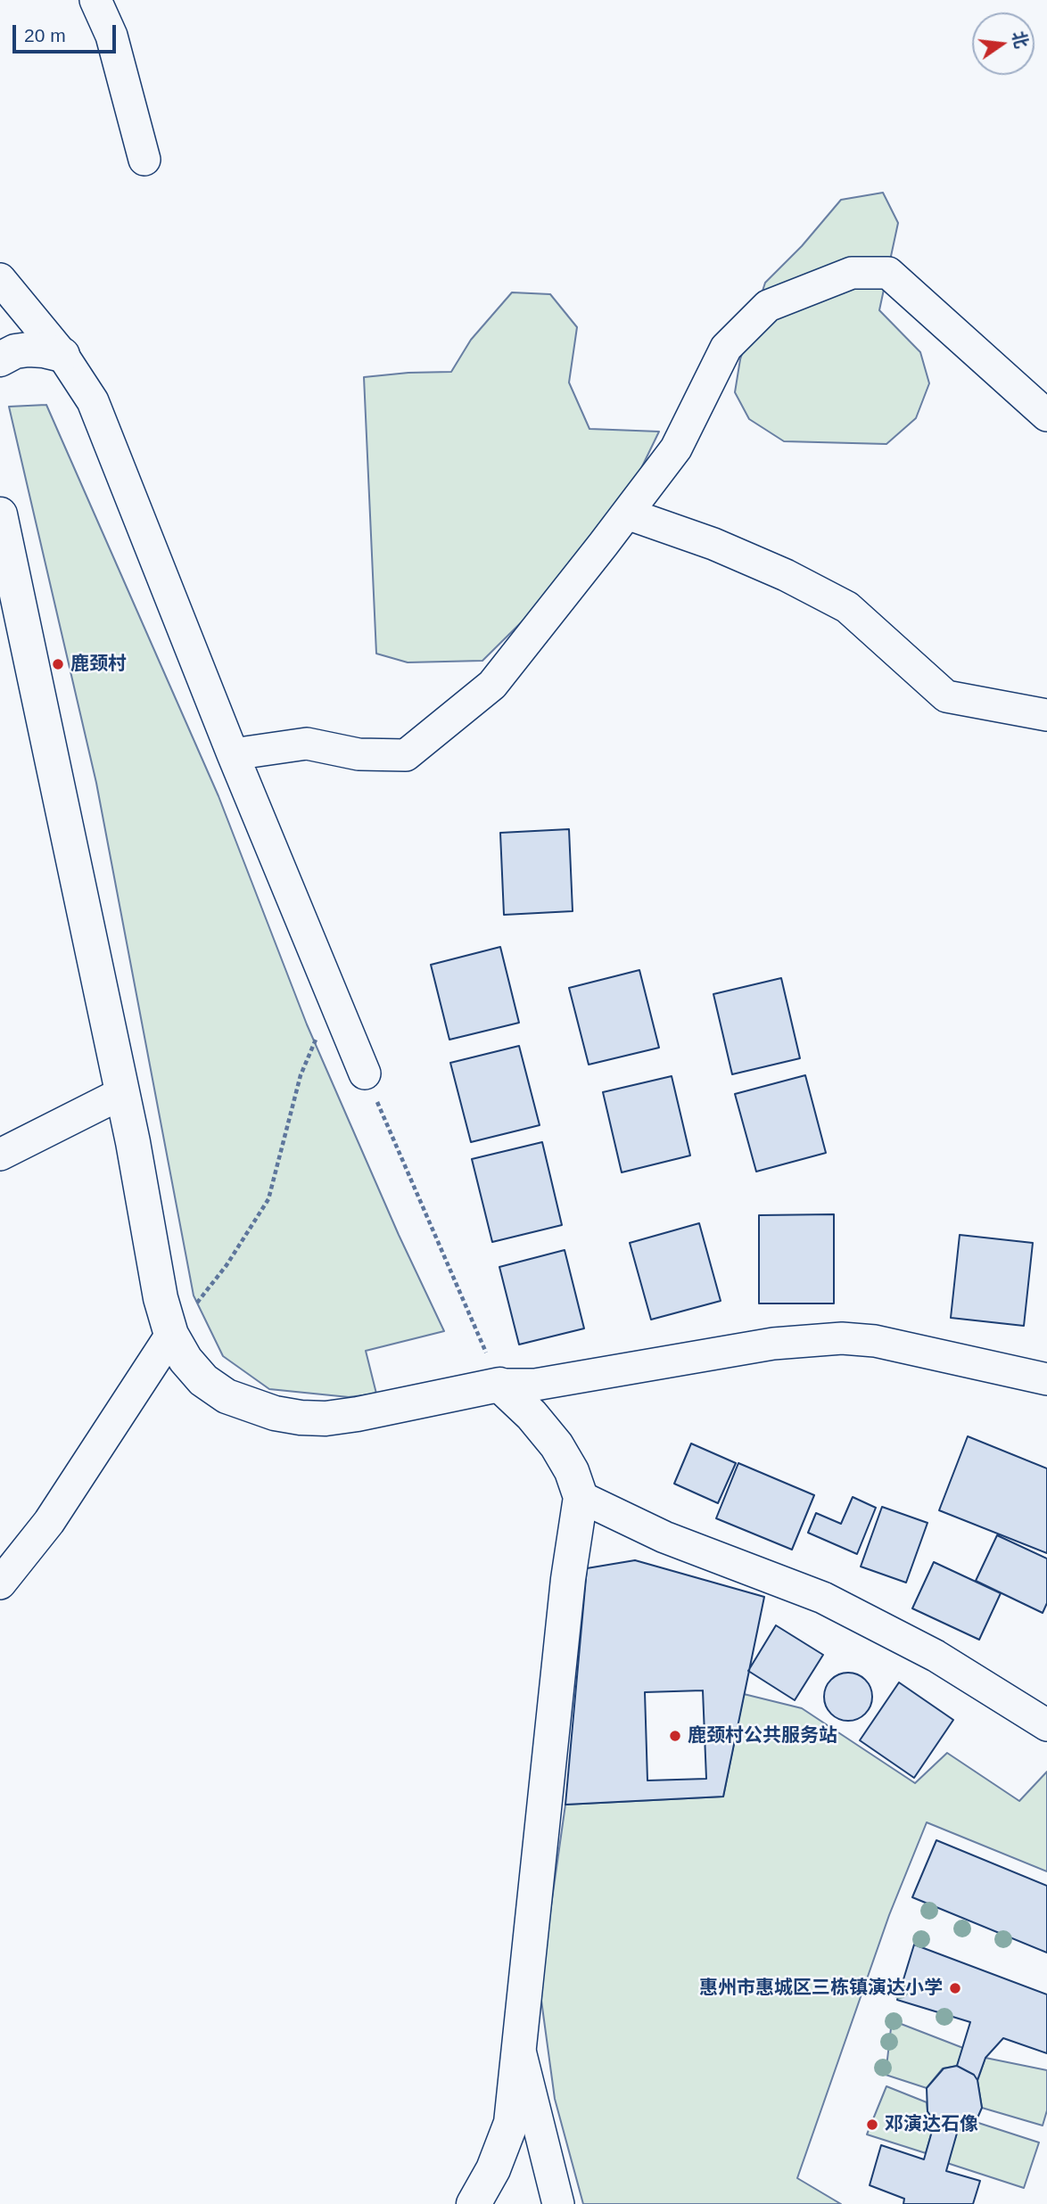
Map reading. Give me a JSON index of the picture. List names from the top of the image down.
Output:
{
  "places": [
    "鹿颈村",
    "鹿颈村公共服务站",
    "惠州市惠城区三栋镇演达小学",
    "邓演达石像"
  ],
  "scale_bar": "20 m",
  "north": "right"
}
